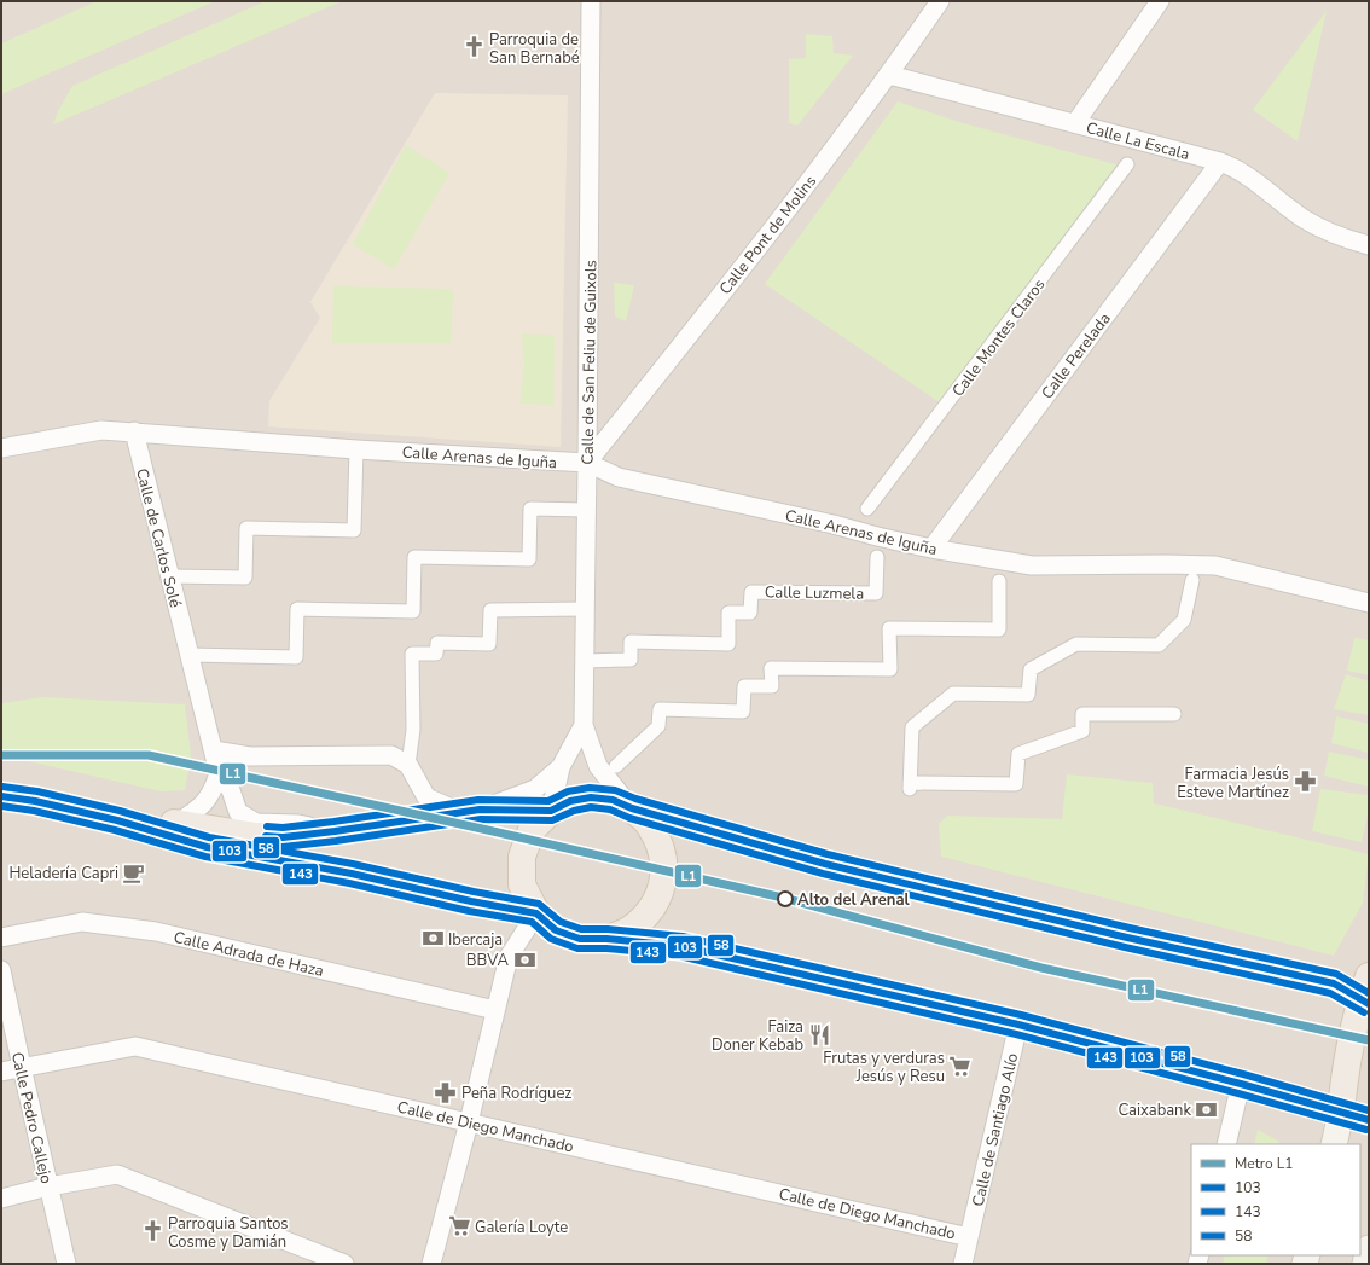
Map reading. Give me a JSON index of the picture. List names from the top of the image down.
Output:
{
  "streets": {
    "street": [
      "Calle La Escala",
      "Calle Pont de Molins",
      "Calle Montes Claros",
      "Calle Perelada",
      "Calle de San Feliu de Guixols",
      "Calle Arenas de Iguña",
      "Calle de Carlos Solé",
      "Calle Luzmela",
      "Calle Adrada de Haza",
      "Calle Pedro Callejo",
      "Calle de Diego Manchado",
      "Calle de Santiago Alío"
    ]
  },
  "crossings": [
    ["Calle La Escala", "Calle Pont de Molins"],
    ["Calle La Escala", "Calle Perelada"],
    ["Calle Pont de Molins", "Calle de San Feliu de Guixols"],
    ["Calle Pont de Molins", "Calle Arenas de Iguña"],
    ["Calle Perelada", "Calle Arenas de Iguña"],
    ["Calle de San Feliu de Guixols", "Calle Arenas de Iguña"],
    ["Calle de San Feliu de Guixols", "Calle Luzmela"],
    ["Calle Arenas de Iguña", "Calle de Carlos Solé"],
    ["Calle Pedro Callejo", "Calle de Diego Manchado"],
    ["Calle de Diego Manchado", "Calle de Santiago Alío"]
  ],
  "places": {
    "church": ["Parroquia de San Bernabé", "Parroquia Santos Cosme y Damián"],
    "pharmacy": ["Farmacia Jesús Esteve Martínez", "Peña Rodríguez"],
    "cafe": ["Heladería Capri"],
    "other": ["Alto del Arenal"],
    "bank": ["Ibercaja", "BBVA", "Caixabank"],
    "restaurant": ["Faiza Doner Kebab"],
    "supermarket": ["Frutas y verduras Jesús y Resu", "Galería Loyte"]
  },
  "lines": [
    "metro line L1",
    "transit line 58",
    "transit line 103",
    "transit line 143"
  ],
  "legend": [
    "Metro L1",
    "103",
    "143",
    "58"
  ]
}
